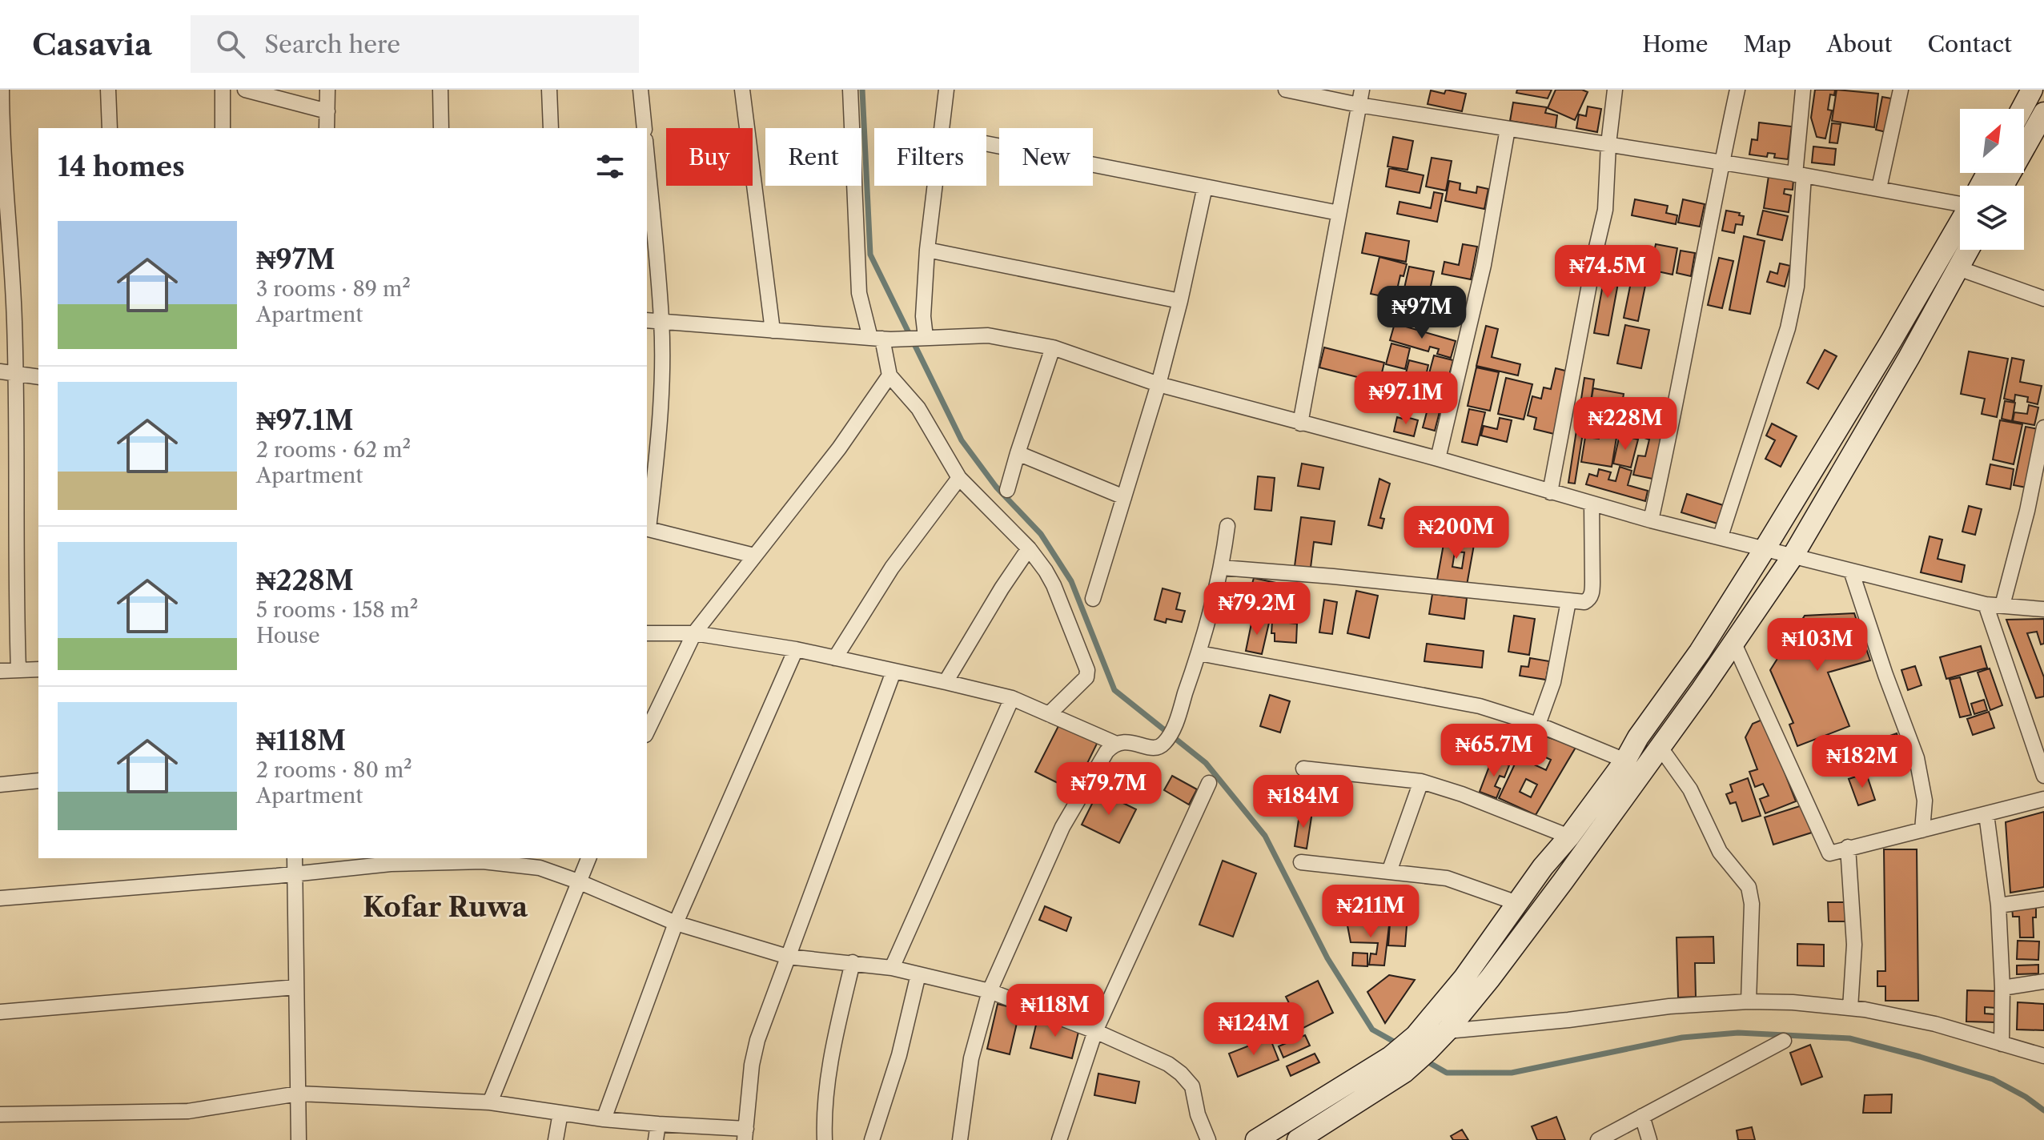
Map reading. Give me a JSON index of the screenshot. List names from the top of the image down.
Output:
{
  "districts": ["Kofar Ruwa"],
  "north": "top right",
  "page": {
    "header": "Casavia",
    "search": "Search here",
    "nav": [
      "Home",
      "Map",
      "About",
      "Contact"
    ],
    "chip": [
      "Buy",
      "Rent",
      "Filters",
      "New"
    ],
    "heading": "14 homes",
    "list": [
      {
        "name": "₦97M",
        "note": "3 rooms · 89 m² · Apartment"
      },
      {
        "name": "₦97.1M",
        "note": "2 rooms · 62 m² · Apartment"
      },
      {
        "name": "₦228M",
        "note": "5 rooms · 158 m² · House"
      },
      {
        "name": "₦118M",
        "note": "2 rooms · 80 m² · Apartment"
      }
    ],
    "price": [
      "₦74.5M",
      "₦97M",
      "₦97.1M",
      "₦228M",
      "₦200M",
      "₦79.2M",
      "₦103M",
      "₦65.7M",
      "₦182M",
      "₦79.7M",
      "₦184M",
      "₦211M",
      "₦118M",
      "₦124M"
    ]
  }
}
